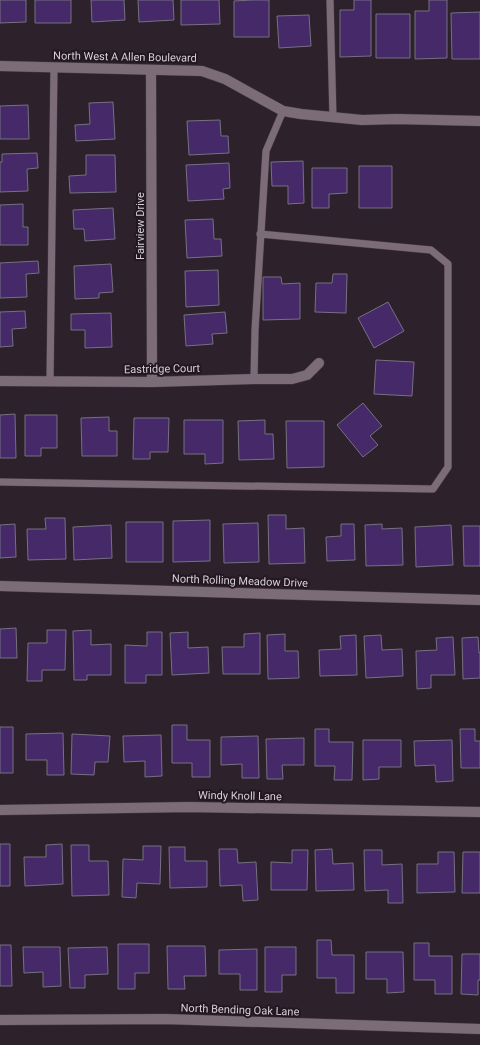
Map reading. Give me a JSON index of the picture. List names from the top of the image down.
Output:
{
  "streets": {
    "street": [
      "North West A Allen Boulevard",
      "Fairview Drive",
      "Eastridge Court",
      "North Rolling Meadow Drive",
      "Windy Knoll Lane",
      "North Bending Oak Lane"
    ]
  },
  "crossings": [
    ["North West A Allen Boulevard", "Fairview Drive"],
    ["Fairview Drive", "Eastridge Court"]
  ]
}
